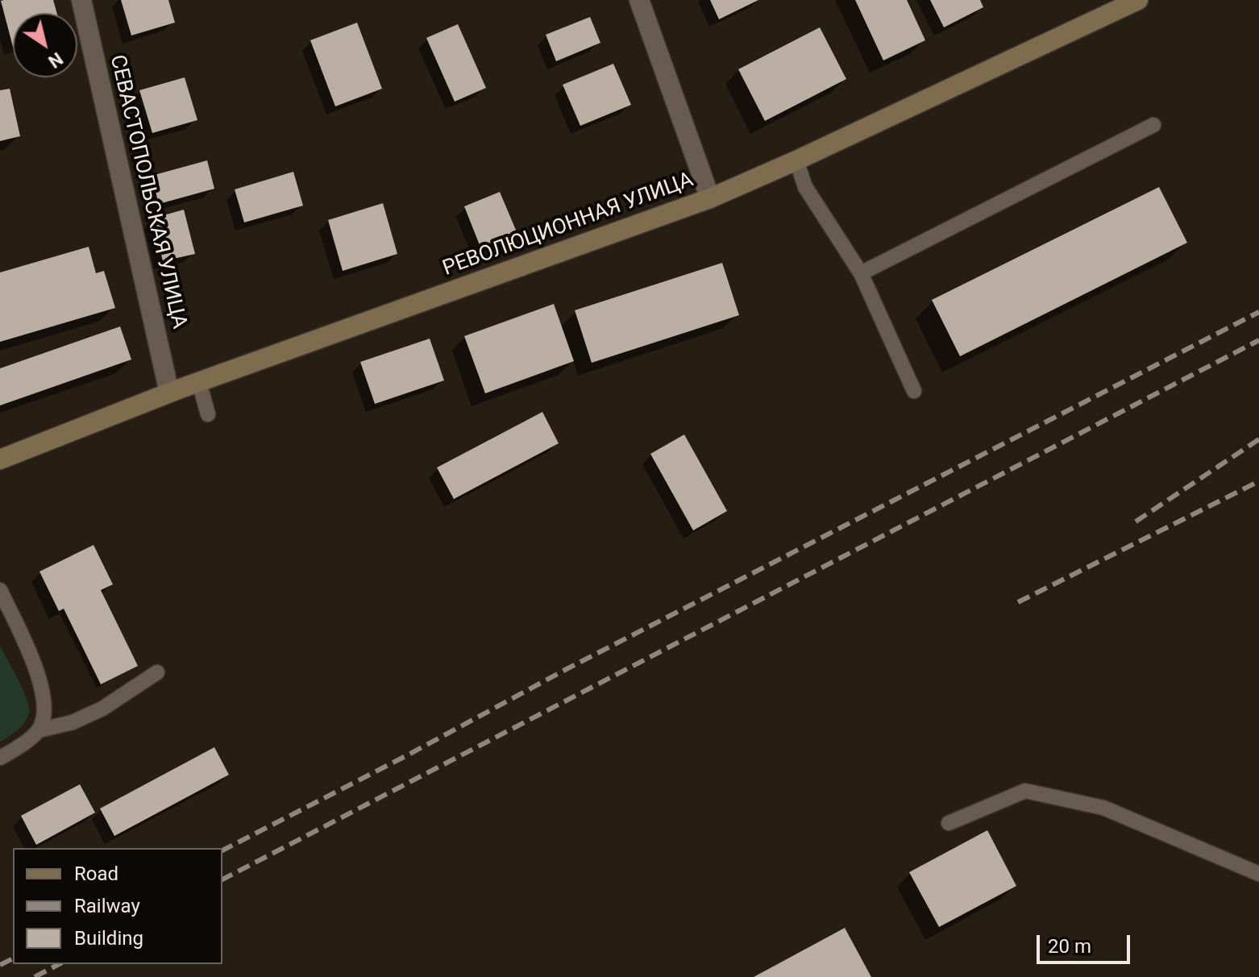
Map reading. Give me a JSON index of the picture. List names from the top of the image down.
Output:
{
  "streets": {
    "main road": ["РЕВОЛЮЦИОННАЯ УЛИЦА"],
    "street": ["СЕВАСТОПОЛЬСКАЯ УЛИЦА"]
  },
  "crossings": [
    ["СЕВАСТОПОЛЬСКАЯ УЛИЦА", "РЕВОЛЮЦИОННАЯ УЛИЦА"]
  ],
  "legend": ["Road", "Railway", "Building"],
  "scale_bar": "20 m",
  "north": "bottom right"
}
